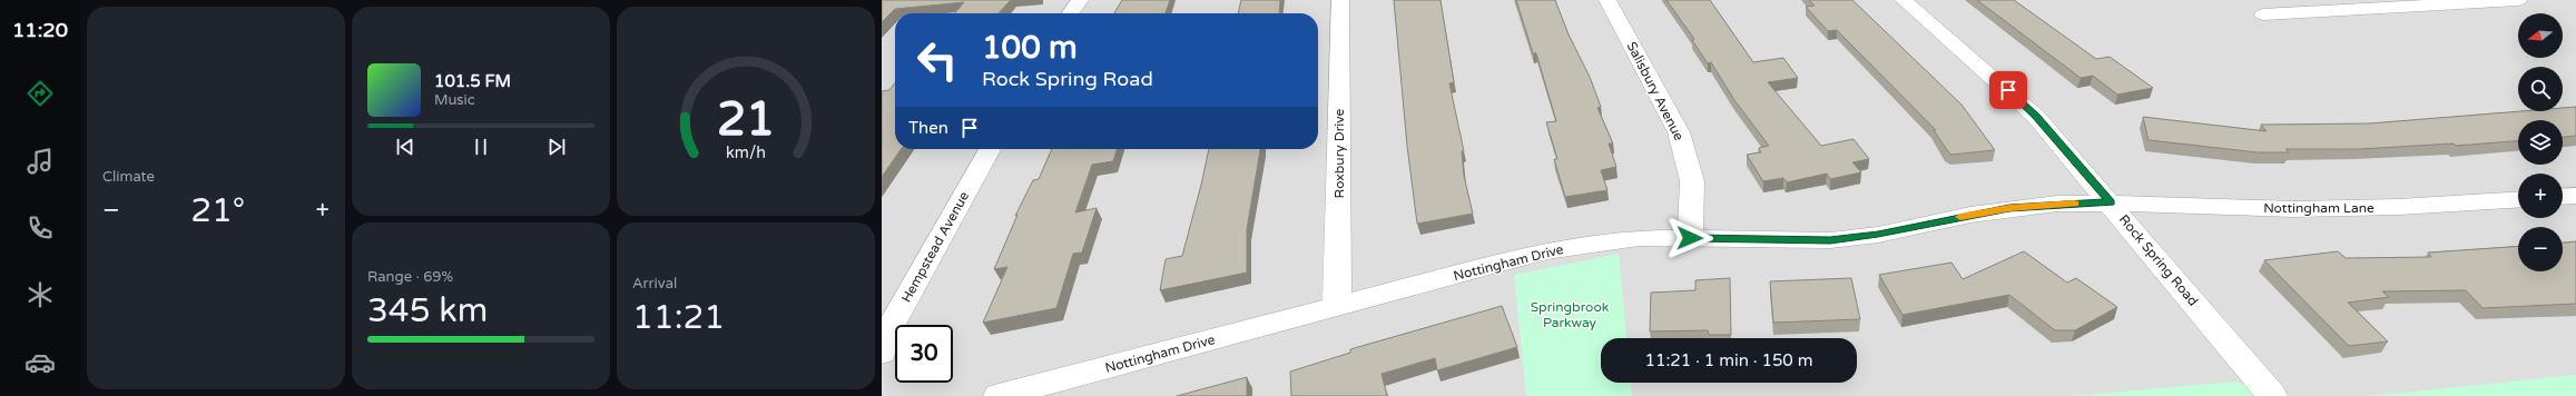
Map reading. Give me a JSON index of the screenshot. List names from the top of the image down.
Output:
{
  "streets": {
    "street": [
      "Salisbury Avenue",
      "Roxbury Drive",
      "Nottingham Lane",
      "Hempstead Avenue",
      "Rock Spring Road",
      "Nottingham Drive"
    ]
  },
  "crossings": [
    ["Salisbury Avenue", "Nottingham Drive"],
    ["Roxbury Drive", "Nottingham Drive"],
    ["Nottingham Lane", "Rock Spring Road"],
    ["Nottingham Lane", "Nottingham Drive"],
    ["Rock Spring Road", "Nottingham Drive"]
  ],
  "parks": ["Springbrook Parkway"],
  "north": "left",
  "page": {
    "tabs": "11:20",
    "tile": [
      "Climate",
      ["Range · 69%", "345 km"],
      ["Arrival", "11:21"]
    ],
    "map_buttons": ["+", "−"],
    "turn": ["100 m", "Rock Spring Road"],
    "song": ["101.5 FM", "Music"],
    "then": "Then",
    "heat": ["−", "21°", "+"],
    "limit": "30",
    "trip": "11:21 · 1 min · 150 m",
    "gauge": ["21", "km/h"]
  }
}
